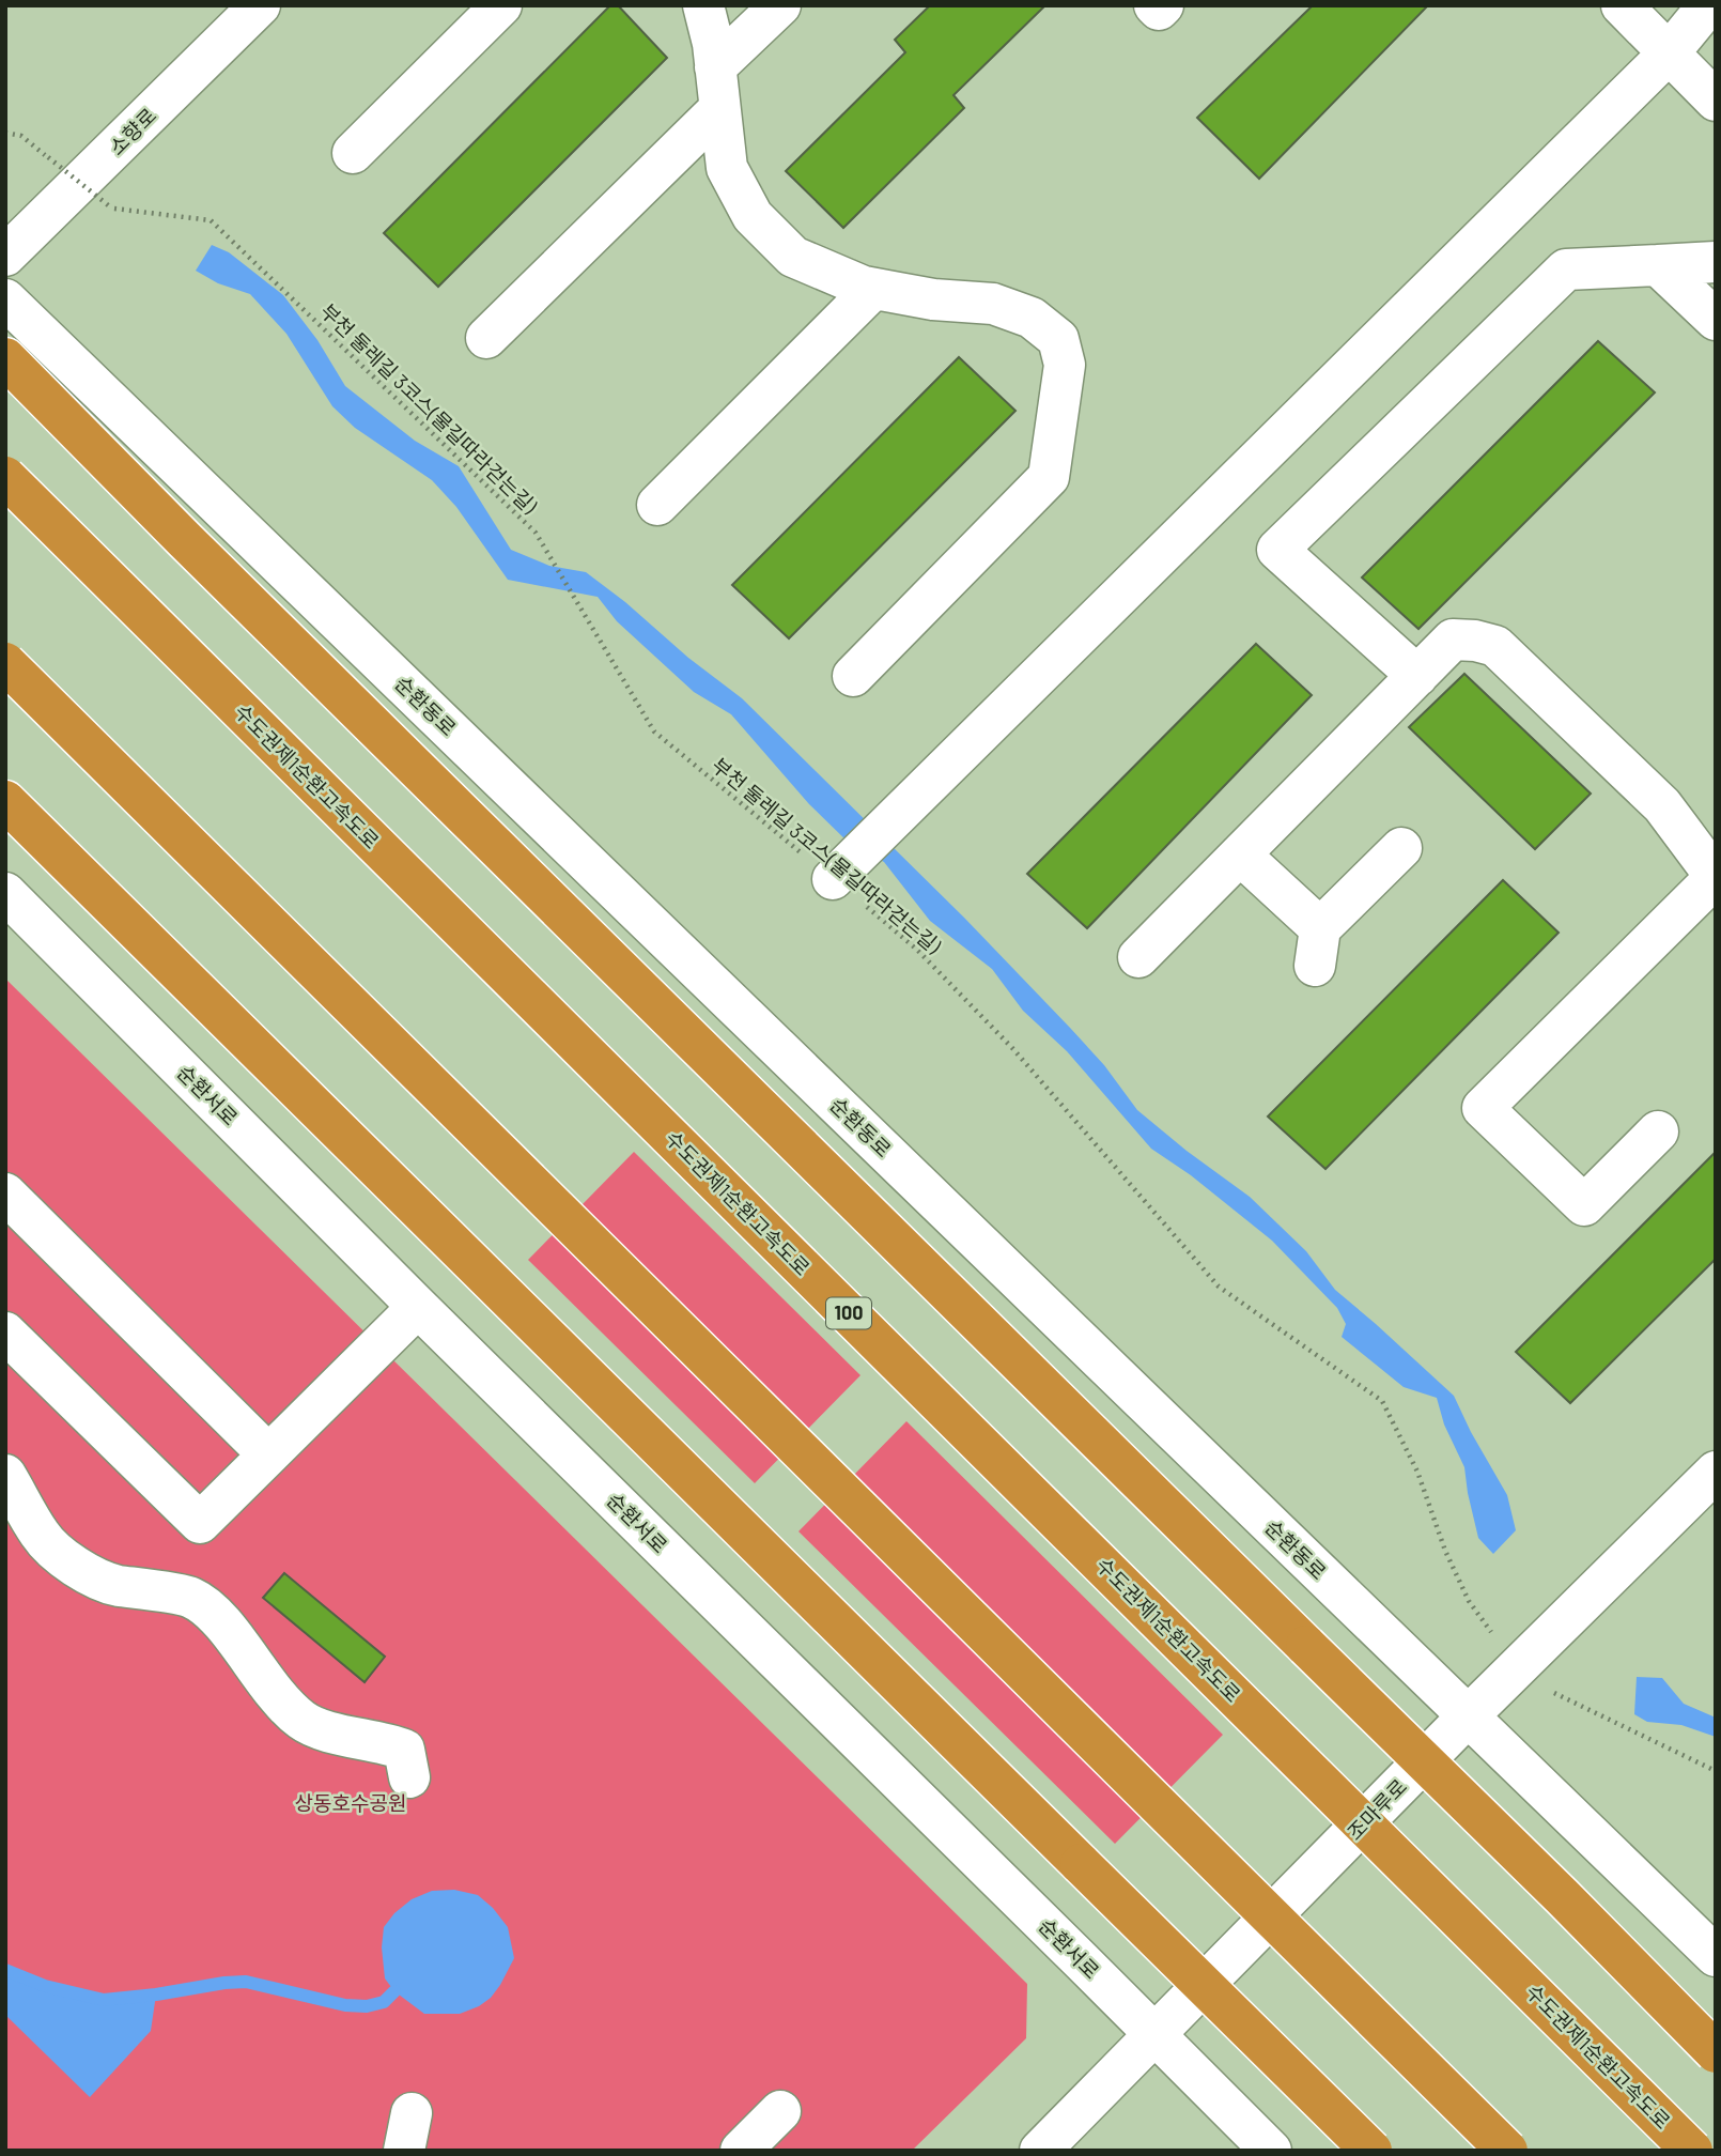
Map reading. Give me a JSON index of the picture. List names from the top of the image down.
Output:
{
  "streets": {
    "highway": ["수도권제1순환고속도로", "100"],
    "street": [
      "소향로",
      "순환동로",
      "순환서로",
      "조마루로"
    ],
    "path": ["부천 둘레길 3코스(물길따라걷는길)"]
  },
  "crossings": [
    ["소향로", "부천 둘레길 3코스(물길따라걷는길)"],
    ["부천 둘레길 3코스(물길따라걷는길)", "조마루로"],
    ["순환동로", "조마루로"],
    ["순환서로", "조마루로"]
  ],
  "parks": ["상동호수공원"]
}
